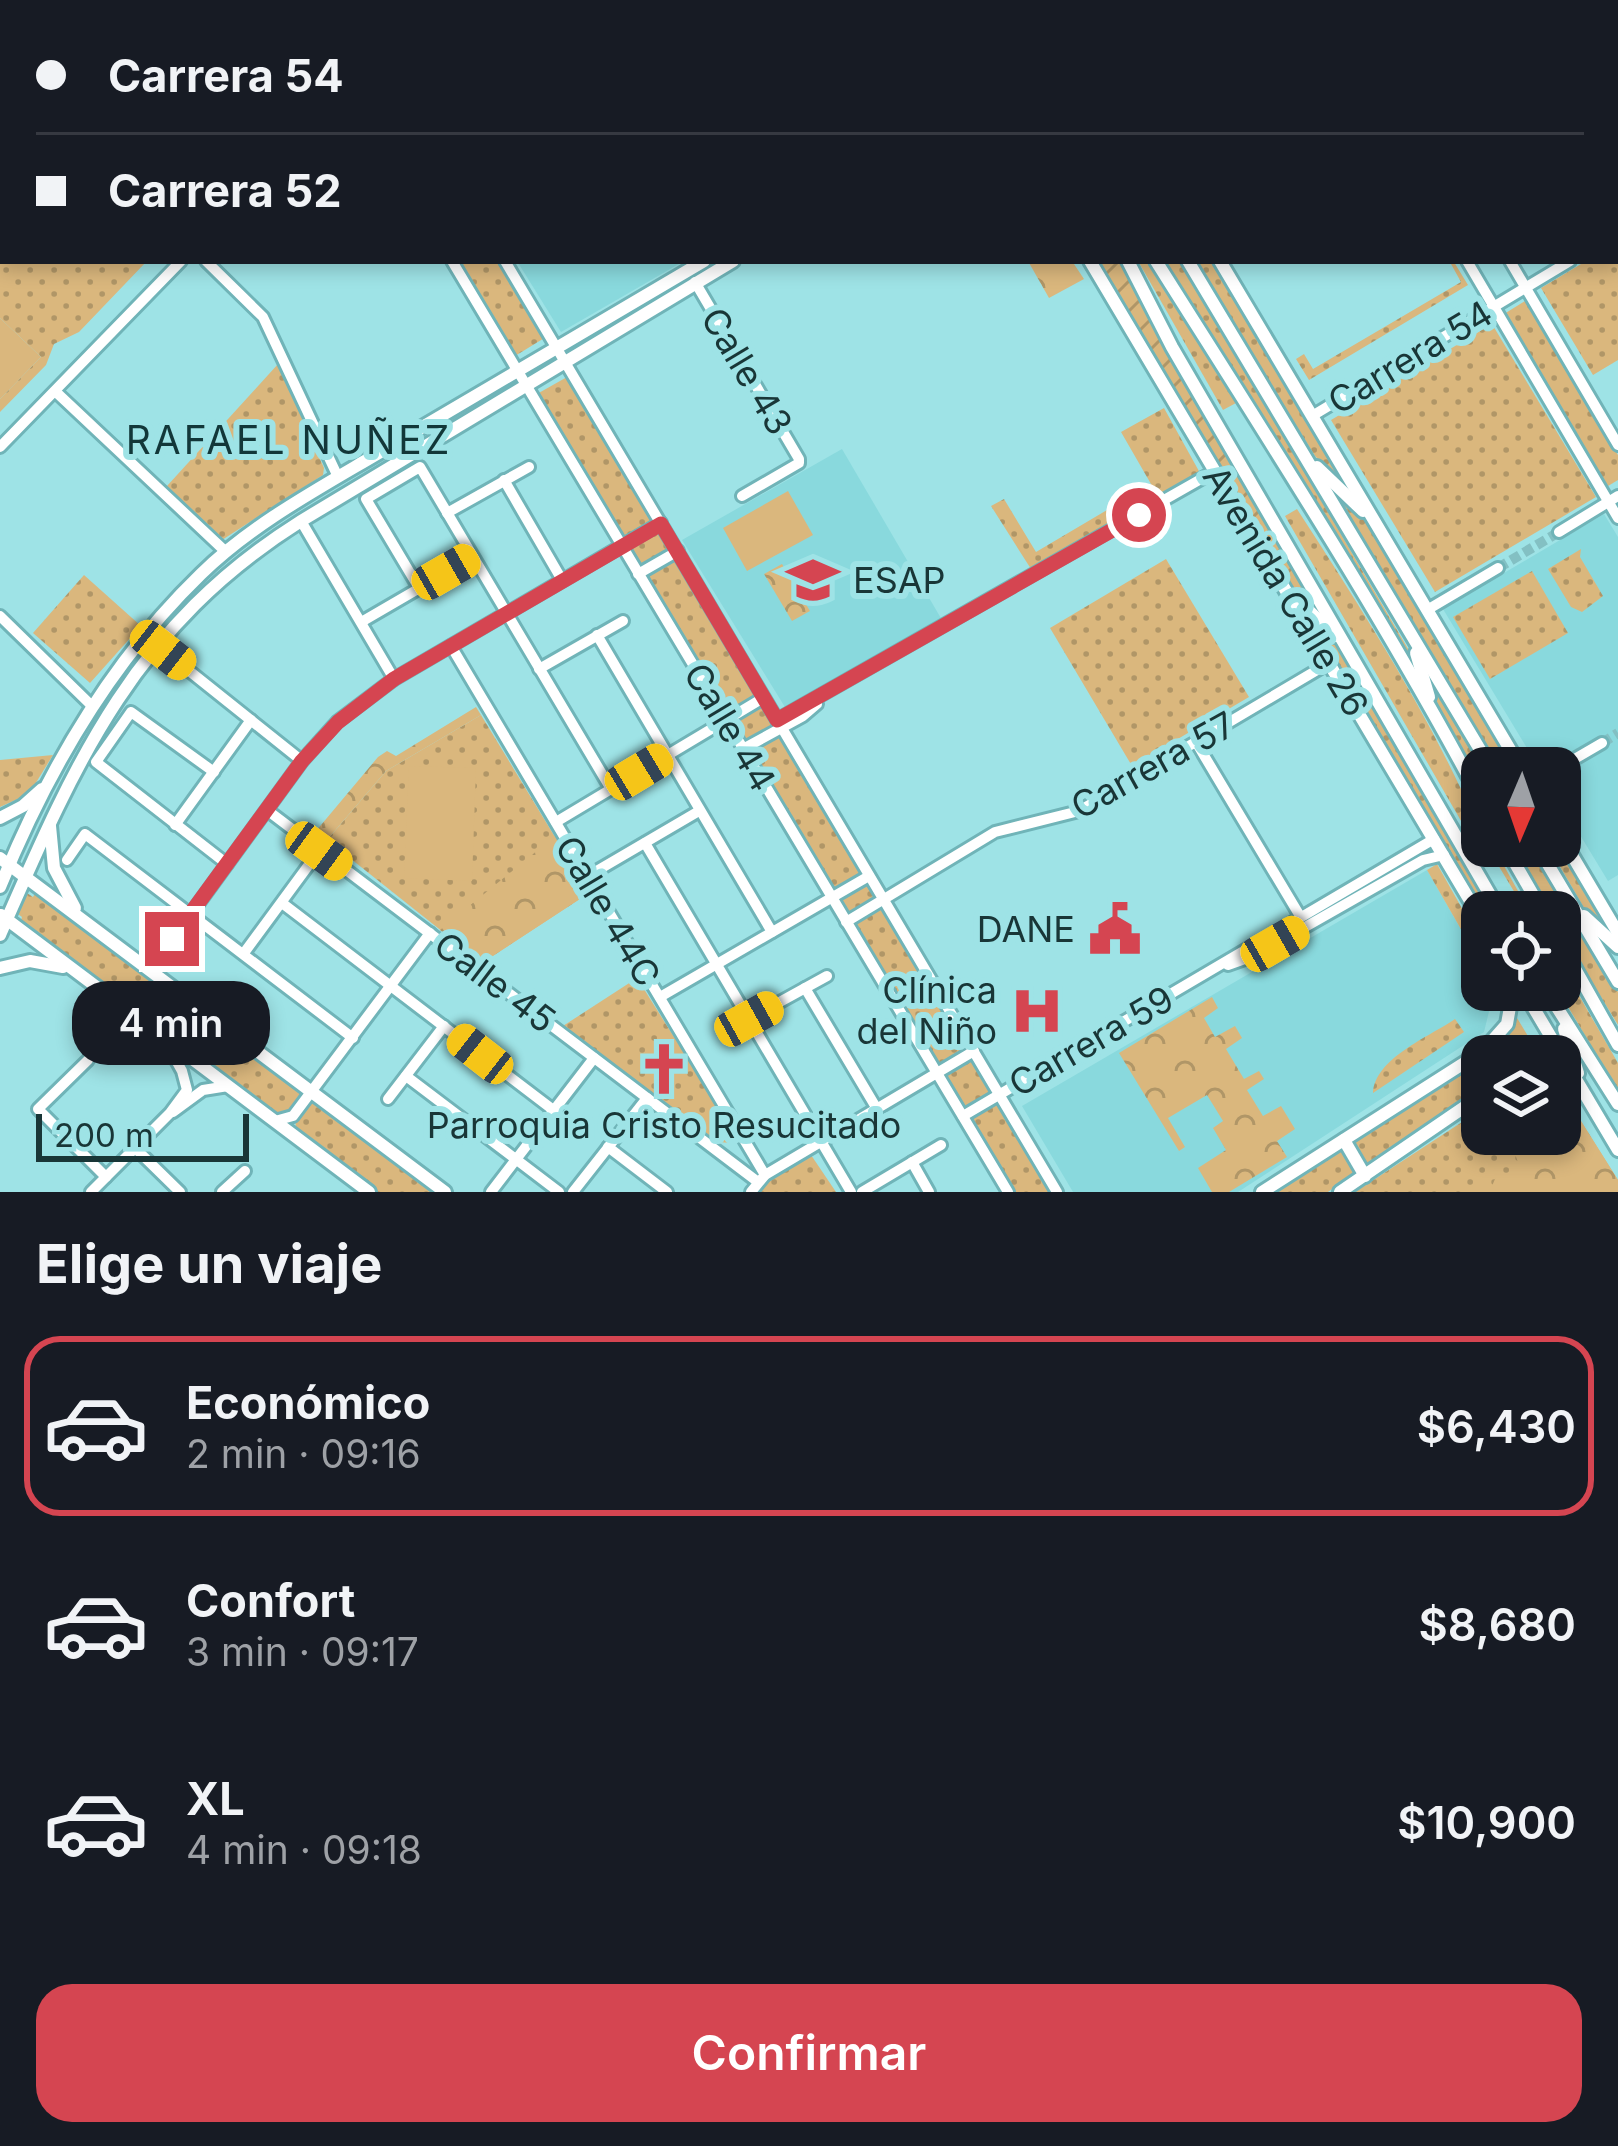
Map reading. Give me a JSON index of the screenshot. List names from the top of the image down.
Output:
{
  "streets": {
    "main road": ["Avenida Calle 26"],
    "street": [
      "Carrera 54",
      "Calle 43",
      "Calle 44",
      "Carrera 57",
      "Calle 44C",
      "Calle 45",
      "Carrera 59"
    ]
  },
  "crossings": [
    ["Avenida Calle 26", "Carrera 57"],
    ["Avenida Calle 26", "Carrera 59"],
    ["Calle 44", "Carrera 57"],
    ["Calle 44", "Carrera 59"],
    ["Calle 44C", "Calle 45"]
  ],
  "districts": ["RAFAEL NUÑEZ"],
  "places": {
    "school or university": ["ESAP"],
    "public building": ["DANE"],
    "hospital": ["Clínica del Niño"],
    "church": ["Parroquia Cristo Resucitado"]
  },
  "scale_bar": "200 m",
  "north": "bottom",
  "page": {
    "banner": ["Carrera 54", "Carrera 52"],
    "bubble": "4 min",
    "scale": "200 m",
    "heading": "Elige un viaje",
    "list": [
      {
        "name": "Económico",
        "note": "2 min · 09:16",
        "value": "$6,430"
      },
      {
        "name": "Confort",
        "note": "3 min · 09:17",
        "value": "$8,680"
      },
      {
        "name": "XL",
        "note": "4 min · 09:18",
        "value": "$10,900"
      }
    ],
    "buttons": "Confirmar"
  }
}
